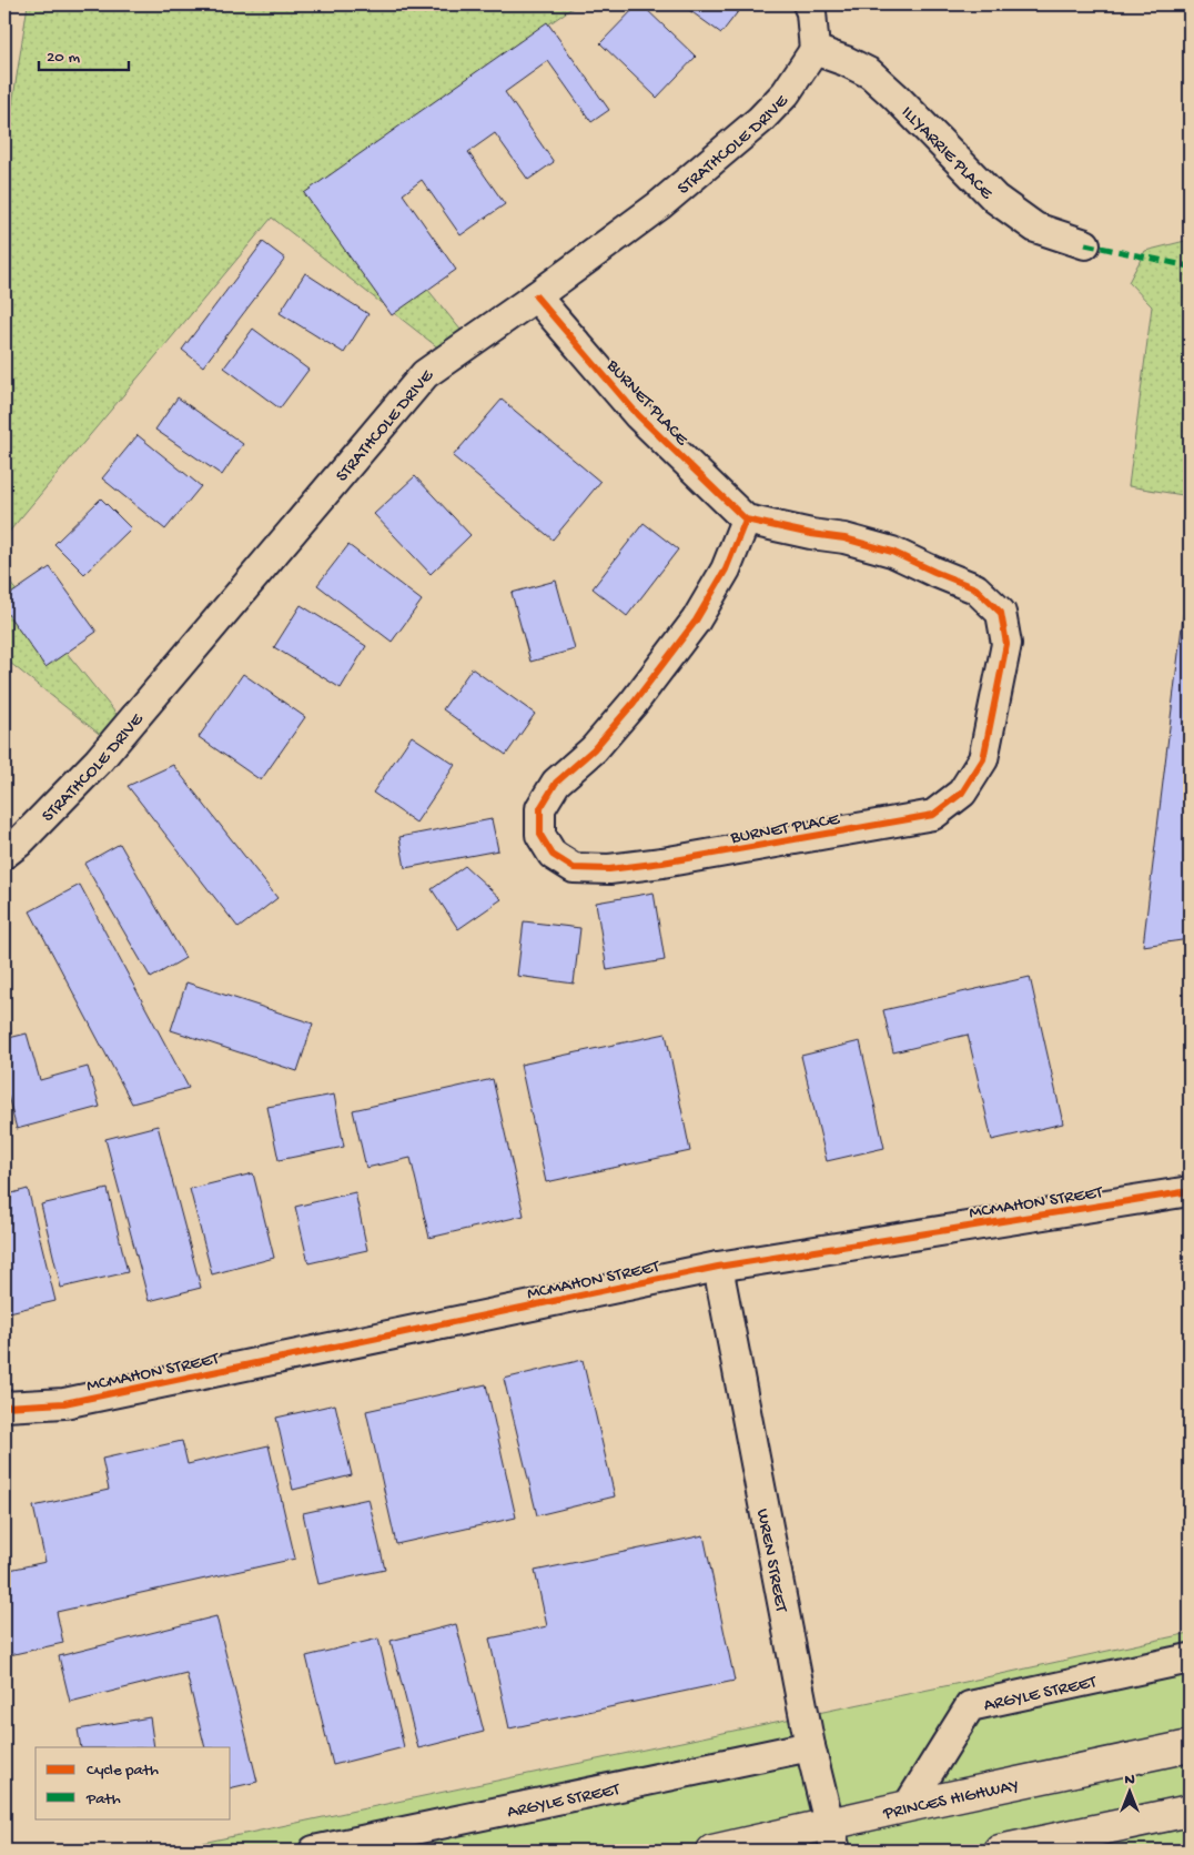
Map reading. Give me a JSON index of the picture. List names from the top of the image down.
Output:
{
  "streets": {
    "highway": ["PRINCES HIGHWAY"],
    "street": [
      "STRATHCOLE DRIVE",
      "ILLYARRIE PLACE",
      "BURNET PLACE",
      "MCMAHON STREET",
      "WREN STREET",
      "ARGYLE STREET"
    ]
  },
  "crossings": [
    ["STRATHCOLE DRIVE", "ILLYARRIE PLACE"],
    ["STRATHCOLE DRIVE", "BURNET PLACE"],
    ["MCMAHON STREET", "WREN STREET"],
    ["WREN STREET", "ARGYLE STREET"],
    ["WREN STREET", "PRINCES HIGHWAY"],
    ["ARGYLE STREET", "PRINCES HIGHWAY"]
  ],
  "legend": ["Cycle path", "Path"],
  "scale_bar": "20 m",
  "north": "top"
}
